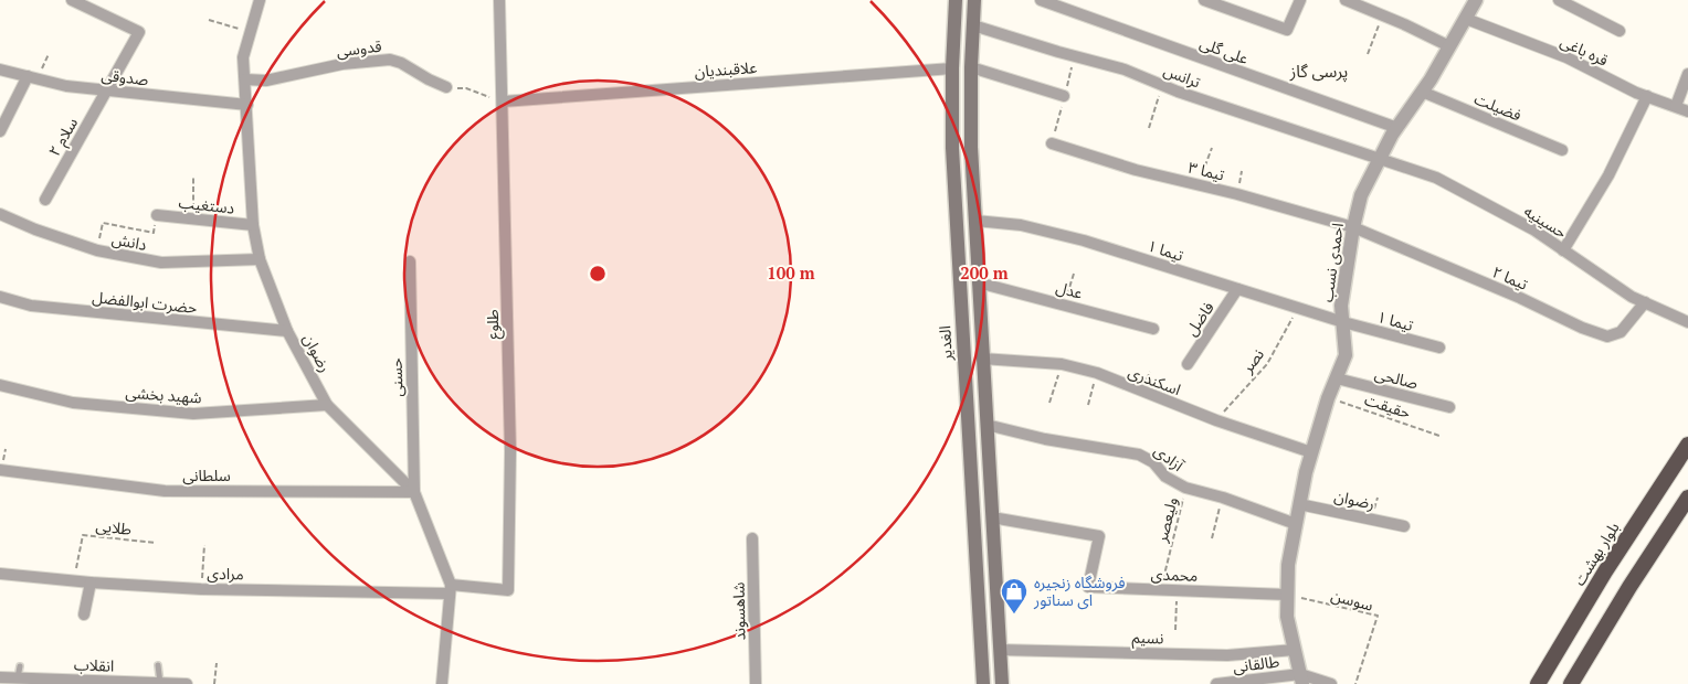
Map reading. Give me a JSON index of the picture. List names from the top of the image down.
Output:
{
  "streets": {
    "highway": ["بلوار بهشت"],
    "main road": ["الغدیر"],
    "street": [
      "قدوسی",
      "علی گلی",
      "قره باغی",
      "علاقبندیان",
      "ترانس",
      "صدوقی",
      "فضیلت",
      "سلام ۲",
      "تیما ۳",
      "دستغیب",
      "حسینیه",
      "دانش",
      "تیما ۱",
      "احمدی نسب",
      "تیما ۲",
      "عدل",
      "حضرت ابوالفضل",
      "فاضل",
      "۱ تیما",
      "طلوع",
      "رضوان",
      "حسنی",
      "صالحی",
      "اسکندری",
      "شهید بخشی",
      "آزادی",
      "سلطانی",
      "مرادی",
      "محمدی",
      "شاهسوند",
      "نسیم",
      "طالقانی",
      "انقلاب"
    ],
    "path": [
      "نصر",
      "حقیقت",
      "ولیعصر",
      "طلایی",
      "سوسن"
    ]
  },
  "crossings": [
    ["قدوسی", "رضوان"],
    ["علی گلی", "احمدی نسب"],
    ["قره باغی", "احمدی نسب"],
    ["علاقبندیان", "طلوع"],
    ["علاقبندیان", "الغدیر"],
    ["ترانس", "حسینیه"],
    ["ترانس", "احمدی نسب"],
    ["صدوقی", "سلام ۲"],
    ["صدوقی", "رضوان"],
    ["فضیلت", "احمدی نسب"],
    ["تیما ۳", "احمدی نسب"],
    ["تیما ۳", "تیما ۲"],
    ["دستغیب", "رضوان"],
    ["حسینیه", "احمدی نسب"],
    ["حسینیه", "تیما ۲"],
    ["دانش", "رضوان"],
    ["تیما ۱", "احمدی نسب"],
    ["تیما ۱", "فاضل"],
    ["تیما ۱", "۱ تیما"],
    ["تیما ۱", "نصر"],
    ["احمدی نسب", "تیما ۲"],
    ["احمدی نسب", "۱ تیما"],
    ["احمدی نسب", "رضوان"],
    ["احمدی نسب", "صالحی"],
    ["احمدی نسب", "اسکندری"],
    ["احمدی نسب", "حقیقت"],
    ["احمدی نسب", "آزادی"],
    ["احمدی نسب", "محمدی"],
    ["احمدی نسب", "سوسن"],
    ["احمدی نسب", "نسیم"],
    ["احمدی نسب", "طالقانی"],
    ["حضرت ابوالفضل", "رضوان"],
    ["طلوع", "رضوان"],
    ["طلوع", "مرادی"],
    ["رضوان", "حسنی"],
    ["رضوان", "شهید بخشی"],
    ["رضوان", "سلطانی"],
    ["رضوان", "مرادی"],
    ["نصر", "اسکندری"],
    ["حسنی", "سلطانی"],
    ["آزادی", "ولیعصر"],
    ["ولیعصر", "محمدی"],
    ["طلایی", "مرادی"],
    ["محمدی", "سوسن"]
  ],
  "districts": ["پرسی گاز"],
  "places": {
    "shop": ["فروشگاه زنجیره ای سناتور"]
  },
  "rings": ["100 m", "200 m"]
}
